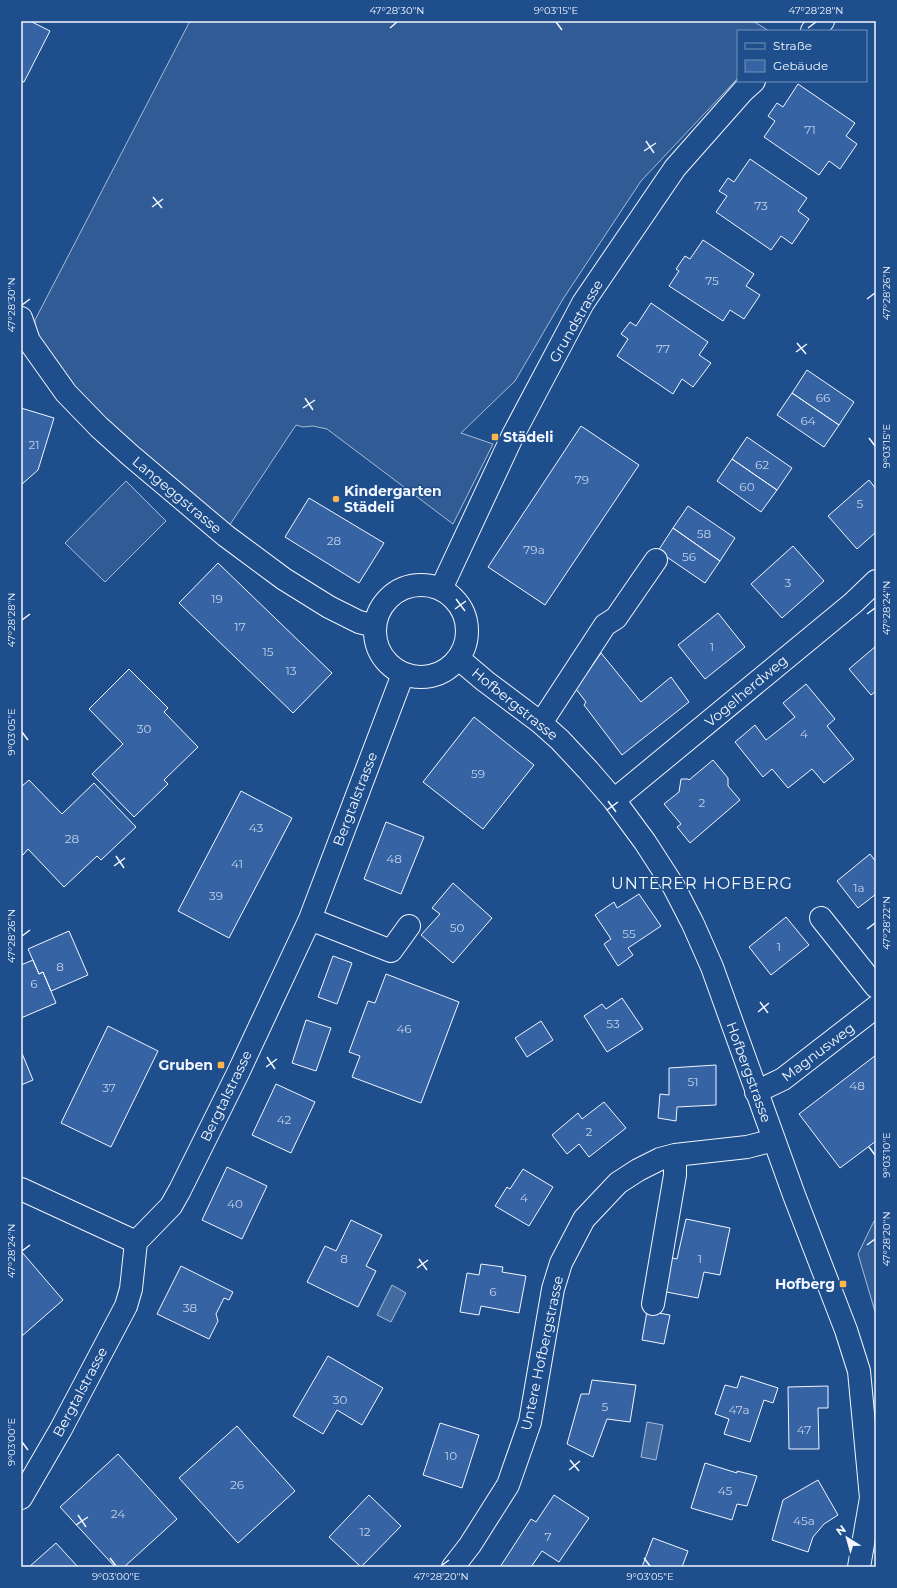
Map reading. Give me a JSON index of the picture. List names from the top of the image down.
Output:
{
  "streets": {
    "street": [
      "Grundstrasse",
      "Langeggstrasse",
      "Vogelherdweg",
      "Hofbergstrasse",
      "Bergtalstrasse",
      "Magnusweg",
      "Untere Hofbergstrasse"
    ]
  },
  "crossings": [
    ["Grundstrasse", "Langeggstrasse"],
    ["Grundstrasse", "Hofbergstrasse"],
    ["Grundstrasse", "Bergtalstrasse"],
    ["Langeggstrasse", "Hofbergstrasse"],
    ["Langeggstrasse", "Bergtalstrasse"],
    ["Vogelherdweg", "Hofbergstrasse"],
    ["Hofbergstrasse", "Bergtalstrasse"],
    ["Hofbergstrasse", "Magnusweg"],
    ["Hofbergstrasse", "Untere Hofbergstrasse"]
  ],
  "districts": ["UNTERER HOFBERG"],
  "places": {
    "transit": ["Städeli", "Gruben", "Hofberg"],
    "other": ["Kindergarten Städeli"]
  },
  "house_numbers": [
    "71",
    "73",
    "75",
    "77",
    "66",
    "64",
    "21",
    "62",
    "79",
    "60",
    "5",
    "58",
    "28",
    "79a",
    "56",
    "3",
    "19",
    "17",
    "1",
    "15",
    "13",
    "30",
    "4",
    "59",
    "2",
    "43",
    "28",
    "48",
    "41",
    "1a",
    "39",
    "50",
    "55",
    "1",
    "8",
    "6",
    "53",
    "46",
    "51",
    "48",
    "37",
    "42",
    "2",
    "4",
    "40",
    "8",
    "1",
    "6",
    "38",
    "30",
    "5",
    "47a",
    "47",
    "10",
    "26",
    "45",
    "24",
    "45a",
    "12",
    "7"
  ],
  "legend": ["Straße", "Gebäude"],
  "north": "top left",
  "coordinates": [
    "47°28'30\"N",
    "9°03'15\"E",
    "47°28'28\"N",
    "47°28'26\"N",
    "47°28'24\"N",
    "9°03'05\"E",
    "47°28'22\"N",
    "9°03'10\"E",
    "47°28'20\"N",
    "9°03'00\"E"
  ]
}
